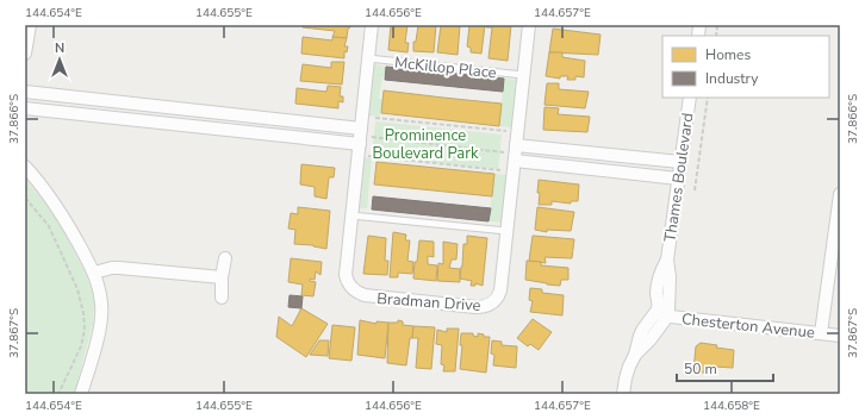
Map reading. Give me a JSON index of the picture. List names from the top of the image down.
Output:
{
  "streets": {
    "street": ["Thames Boulevard", "Bradman Drive", "Chesterton Avenue"],
    "lane": ["McKillop Place"]
  },
  "crossings": [
    ["McKillop Place", "Bradman Drive"],
    ["Thames Boulevard", "Chesterton Avenue"]
  ],
  "parks": ["Prominence Boulevard Park"],
  "legend": ["Homes", "Industry"],
  "scale_bar": "50 m",
  "north": "top",
  "coordinates": [
    "144.654°E",
    "144.655°E",
    "144.656°E",
    "144.657°E",
    "37.866°S",
    "37.867°S",
    "144.658°E"
  ]
}
